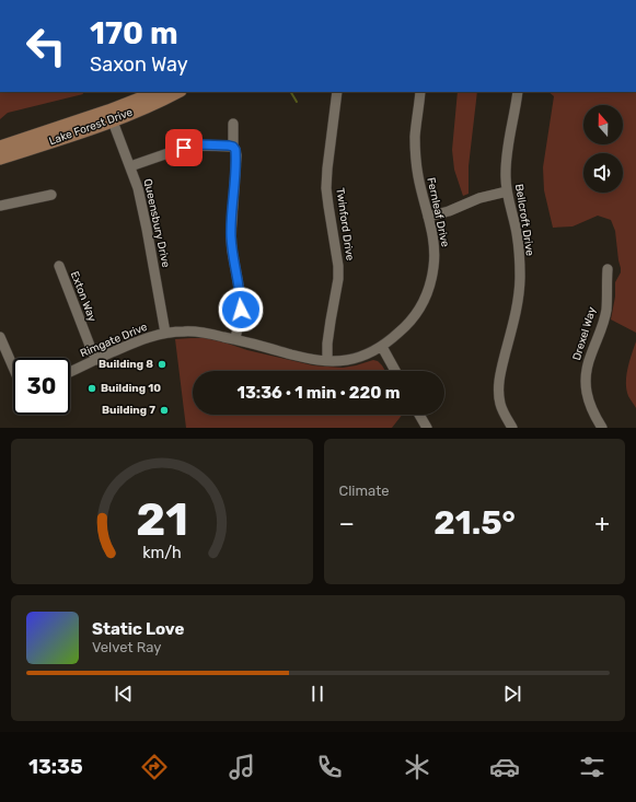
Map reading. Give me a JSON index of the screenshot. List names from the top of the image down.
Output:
{
  "streets": {
    "main road": ["Lake Forest Drive"],
    "street": [
      "Fernleaf Drive",
      "Bellcroft Drive",
      "Queensbury Drive",
      "Twinford Drive",
      "Exton Way",
      "Drexel Way",
      "Rimgate Drive"
    ]
  },
  "crossings": [
    ["Lake Forest Drive", "Queensbury Drive"],
    ["Fernleaf Drive", "Rimgate Drive"],
    ["Queensbury Drive", "Rimgate Drive"],
    ["Twinford Drive", "Rimgate Drive"],
    ["Exton Way", "Rimgate Drive"]
  ],
  "places": ["Building 8", "Building 10", "Building 7"],
  "north": "top",
  "page": {
    "turn": ["170 m", "Saxon Way"],
    "limit": "30",
    "trip": "13:36 · 1 min · 220 m",
    "tile": "Climate",
    "heat": ["−", "21.5°", "+"],
    "song": ["Static Love", "Velvet Ray"],
    "tabs": "13:35",
    "gauge": ["21", "km/h"]
  }
}
